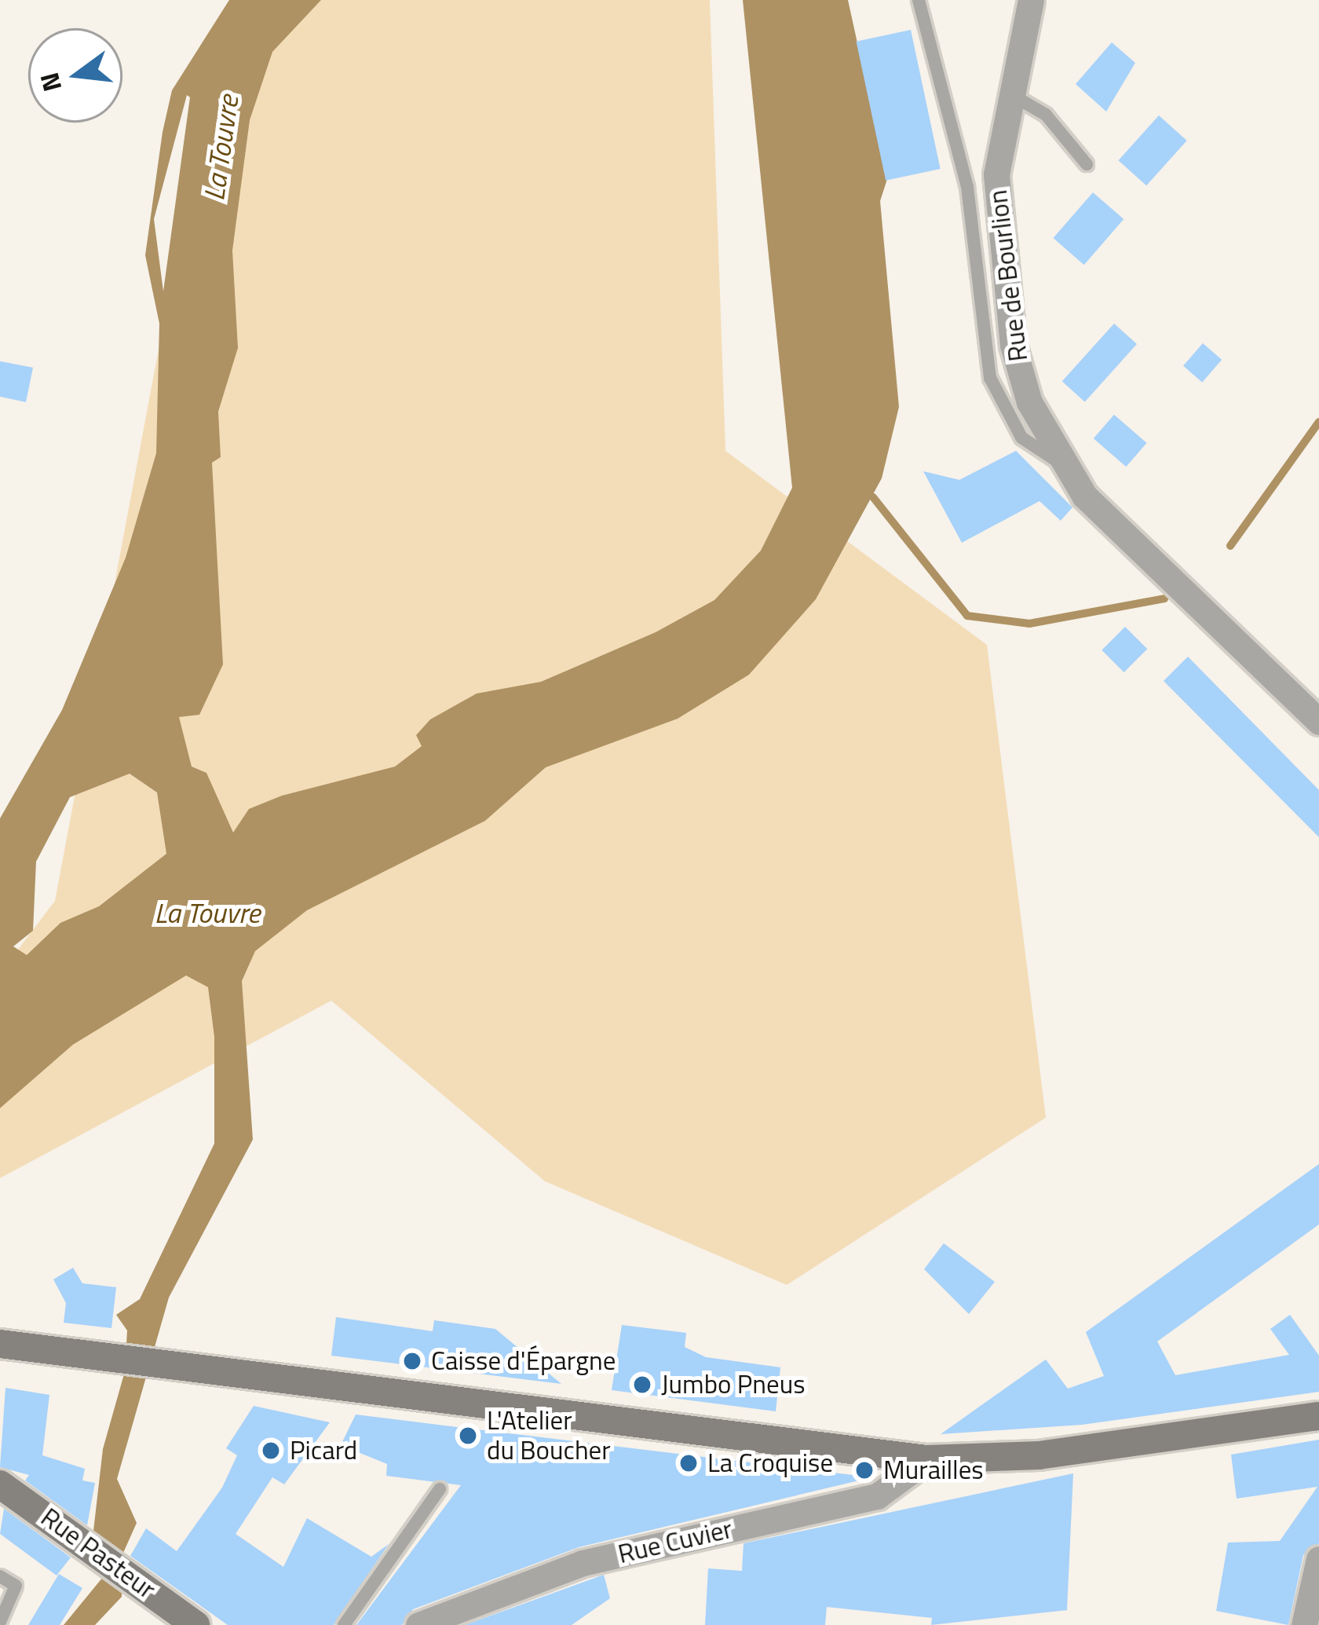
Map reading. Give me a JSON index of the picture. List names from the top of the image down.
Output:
{
  "streets": {
    "main road": ["Rue Pasteur"],
    "street": ["Rue de Bourlion", "Rue Cuvier"]
  },
  "water": ["La Touvre"],
  "places": [
    "Caisse d'Épargne",
    "Jumbo Pneus",
    "L'Atelier du Boucher",
    "Picard",
    "La Croquise",
    "Murailles"
  ],
  "north": "left"
}
